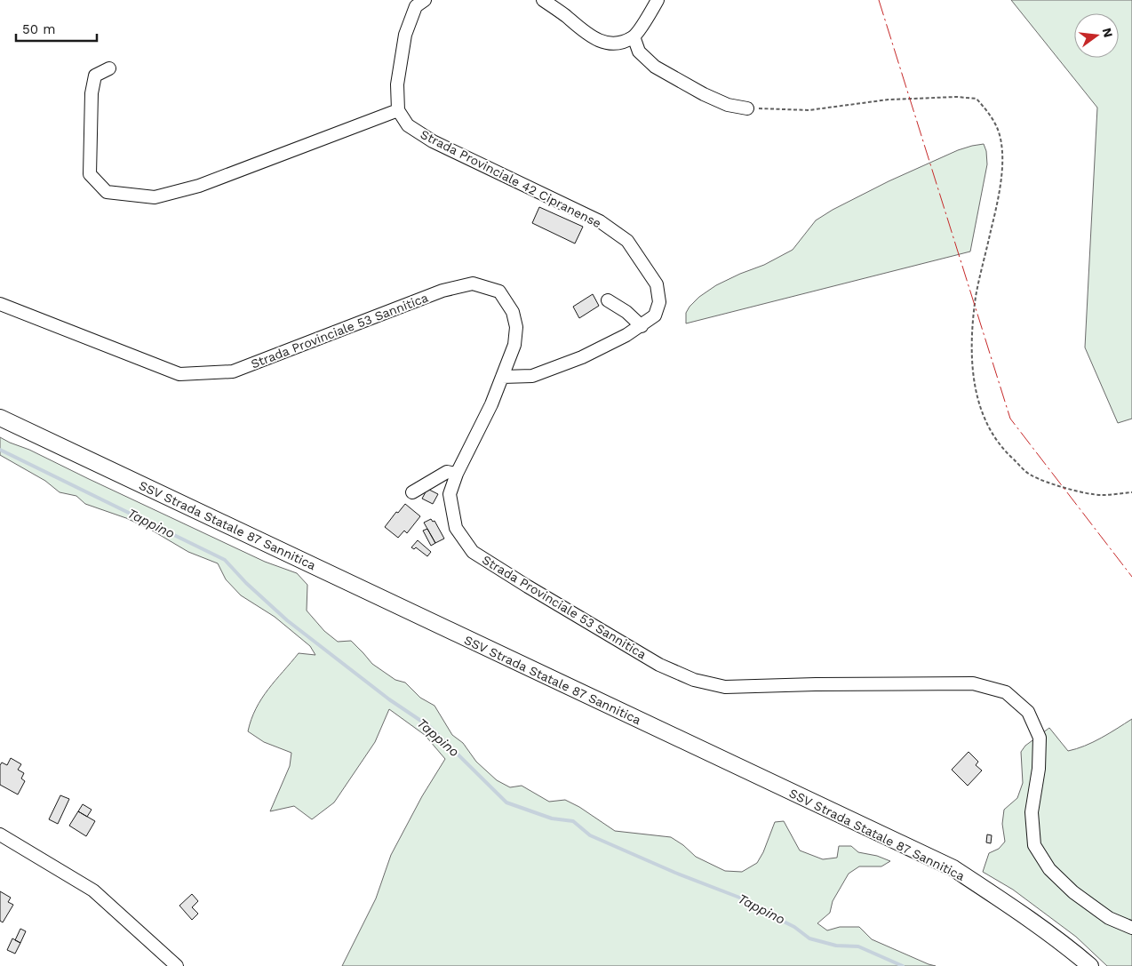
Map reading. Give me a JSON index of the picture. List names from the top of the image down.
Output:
{
  "streets": {
    "main road": ["SSV Strada Statale 87 Sannitica"],
    "street": ["Strada Provinciale 42 Cipranense", "Strada Provinciale 53 Sannitica"]
  },
  "crossings": [
    ["Strada Provinciale 42 Cipranense", "Strada Provinciale 53 Sannitica"]
  ],
  "water": ["Tappino"],
  "scale_bar": "50 m",
  "north": "right"
}
